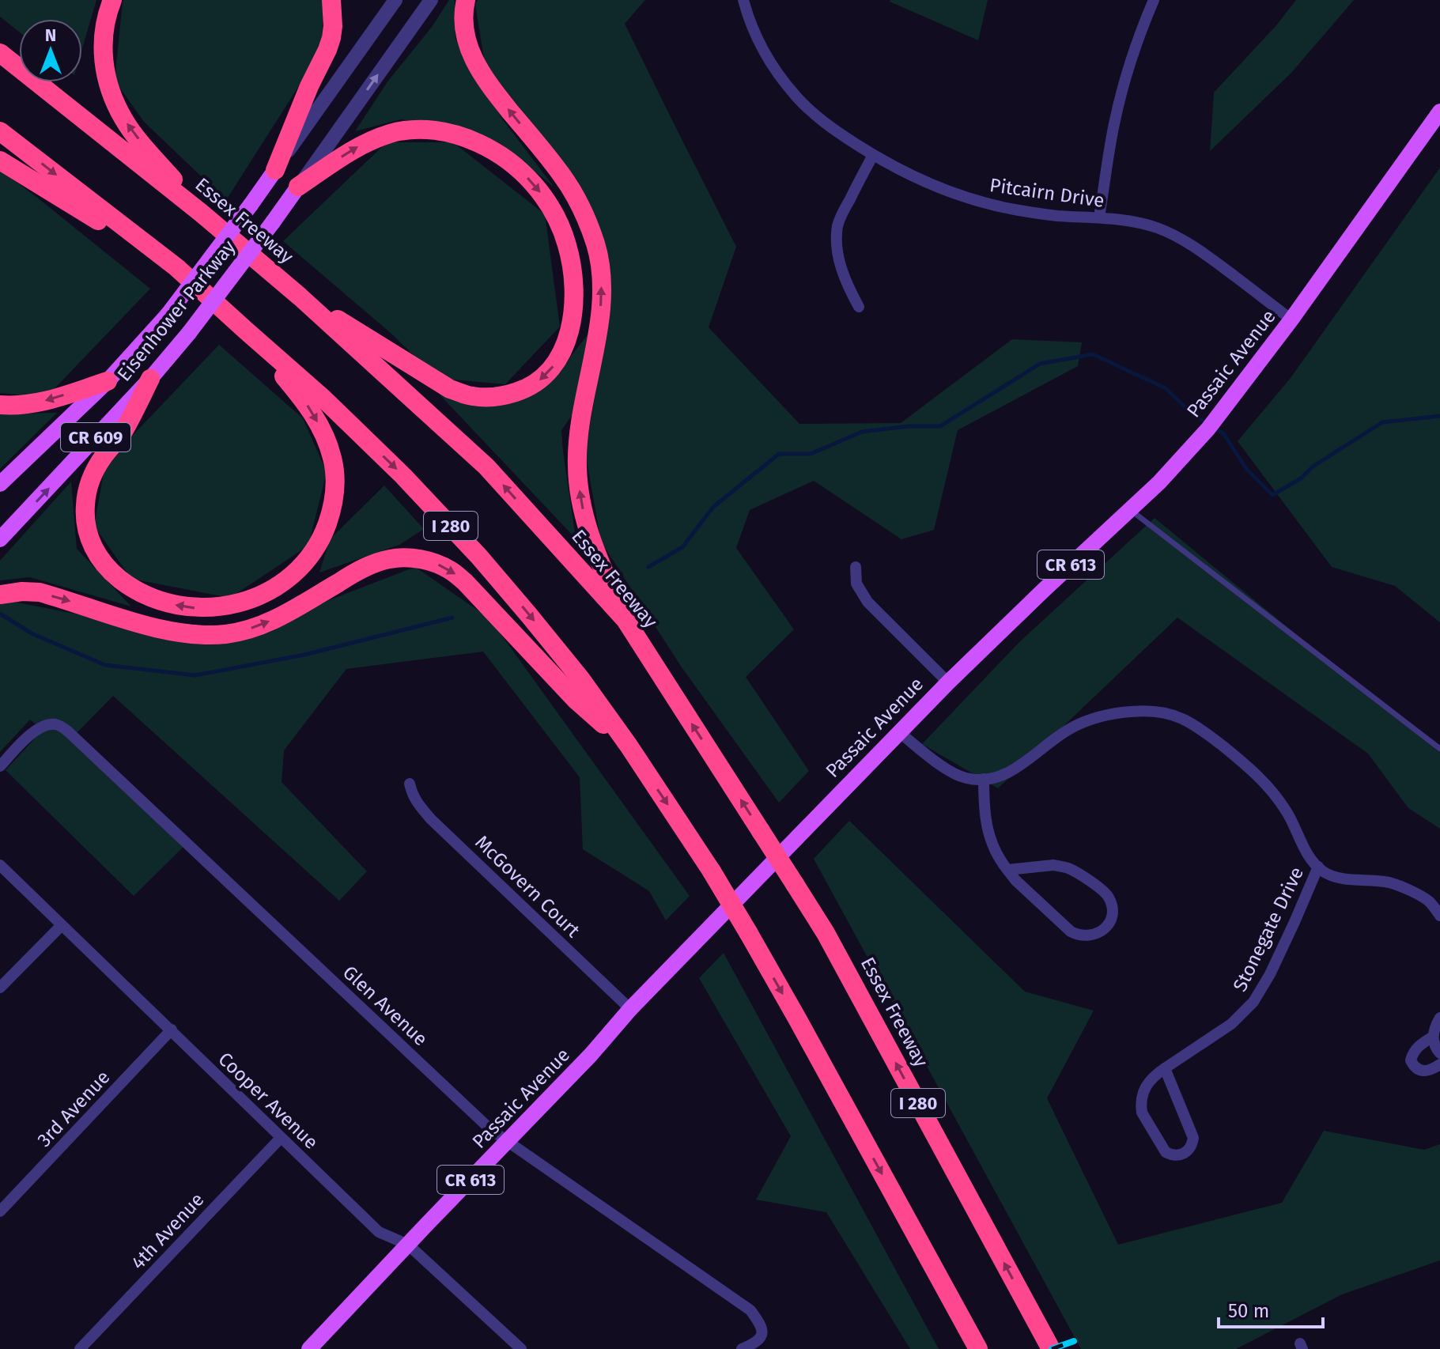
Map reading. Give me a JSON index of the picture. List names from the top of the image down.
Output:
{
  "streets": {
    "highway": ["Essex Freeway", "I 280"],
    "main road": [
      "Eisenhower Parkway",
      "Passaic Avenue",
      "CR 609",
      "CR 613"
    ],
    "street": [
      "Pitcairn Drive",
      "McGovern Court",
      "Stonegate Drive",
      "Glen Avenue",
      "Cooper Avenue",
      "3rd Avenue",
      "4th Avenue"
    ]
  },
  "crossings": [
    ["Pitcairn Drive", "Passaic Avenue"],
    ["Passaic Avenue", "McGovern Court"],
    ["Passaic Avenue", "Stonegate Drive"],
    ["Passaic Avenue", "Glen Avenue"],
    ["Passaic Avenue", "Cooper Avenue"],
    ["Cooper Avenue", "3rd Avenue"],
    ["Cooper Avenue", "4th Avenue"]
  ],
  "scale_bar": "50 m",
  "north": "top"
}
